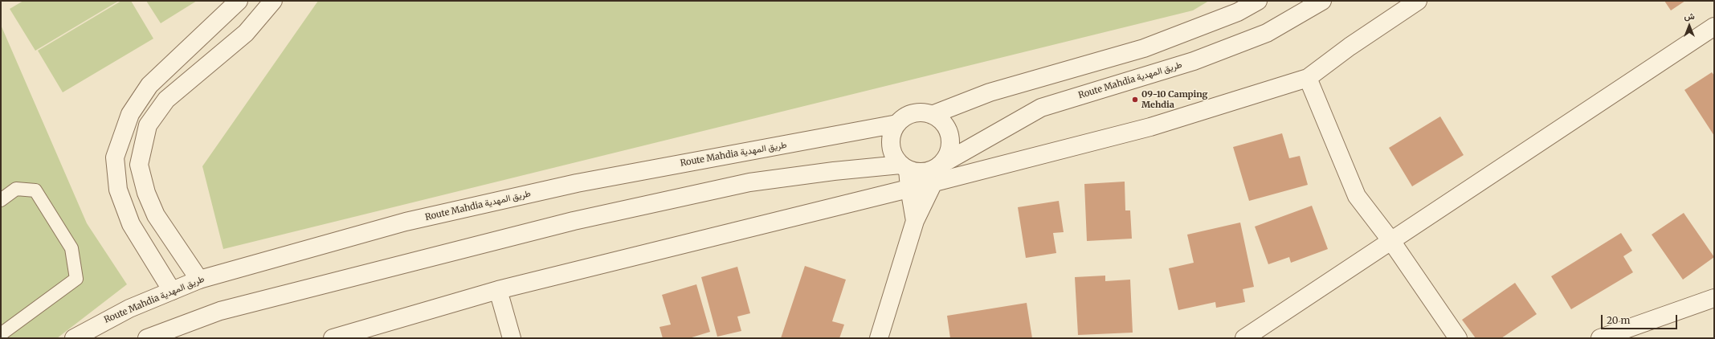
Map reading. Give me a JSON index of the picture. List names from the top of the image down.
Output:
{
  "streets": {
    "street": ["Route Mahdia طريق المهدية"]
  },
  "places": ["09-10 Camping Mehdia"],
  "scale_bar": "20 m",
  "north": "top"
}
